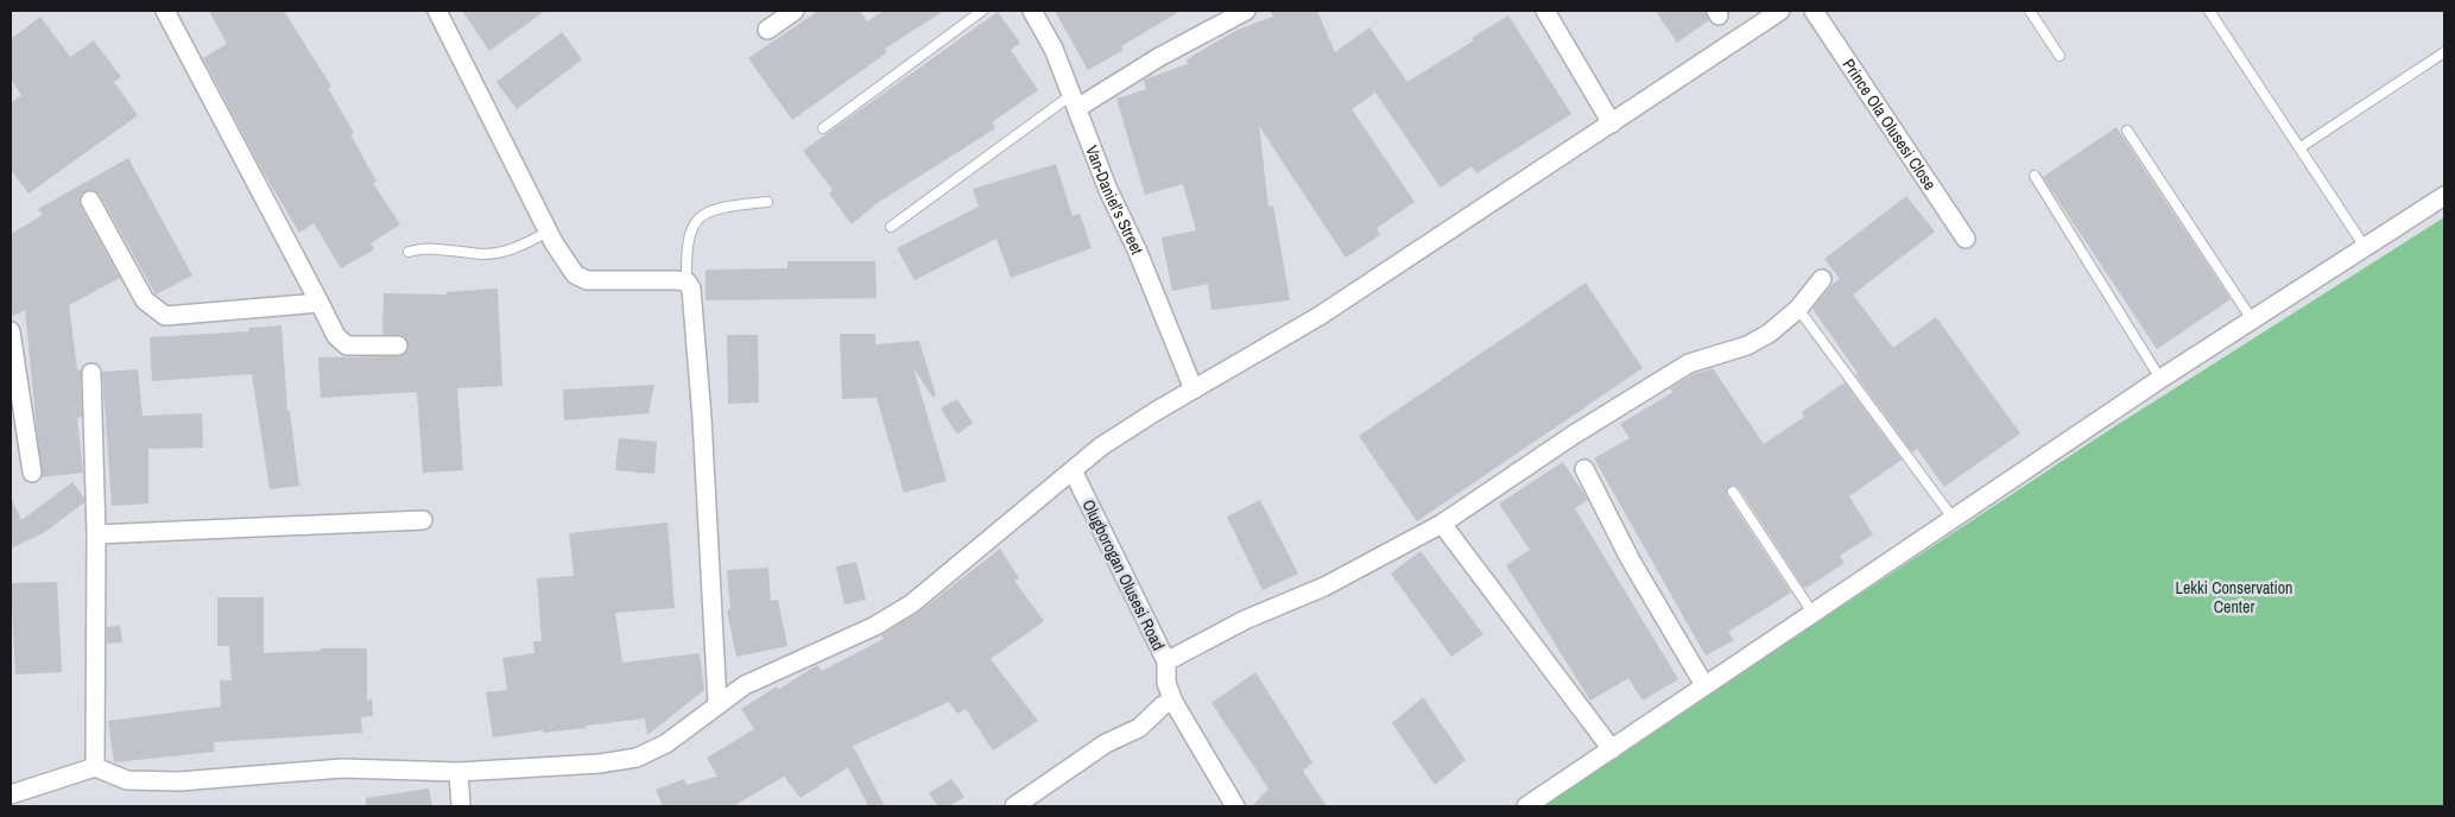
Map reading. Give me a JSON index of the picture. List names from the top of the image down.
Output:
{
  "streets": {
    "street": ["Prince Ola Olusesi Close", "Van-Daniel’s Street", "Olugborogan Olusesi Road"]
  },
  "parks": ["Lekki Conservation Center"]
}
